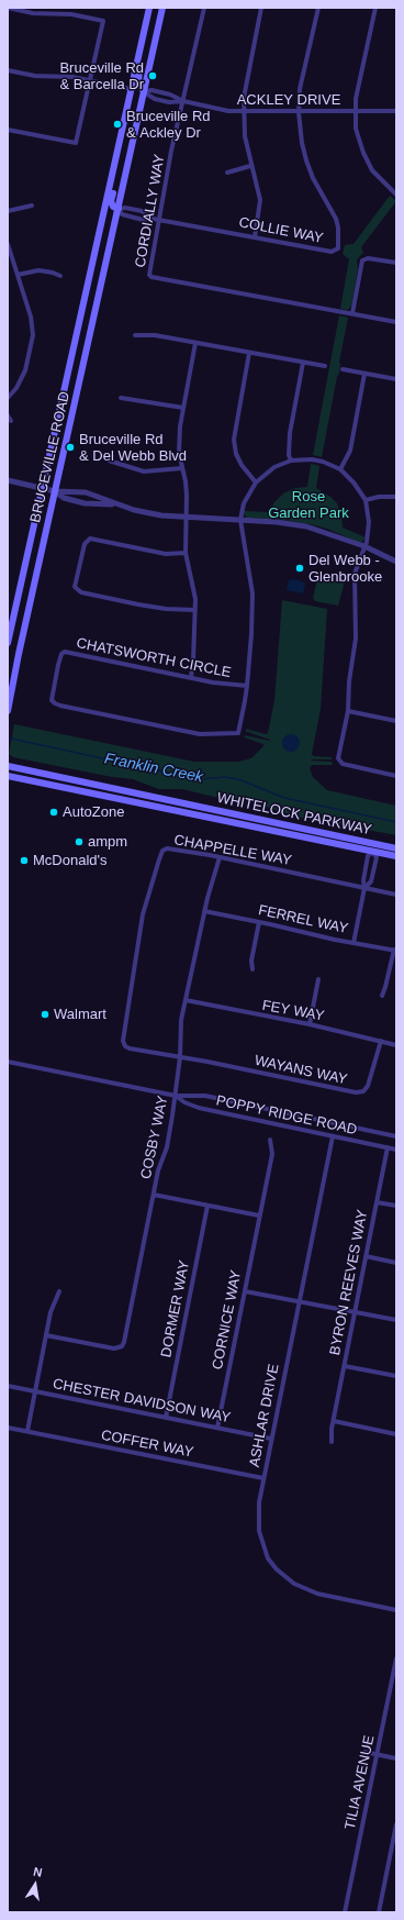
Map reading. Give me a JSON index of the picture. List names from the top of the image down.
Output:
{
  "streets": {
    "main road": ["BRUCEVILLE ROAD", "WHITELOCK PARKWAY"],
    "street": [
      "ACKLEY DRIVE",
      "CORDIALLY WAY",
      "COLLIE WAY",
      "CHATSWORTH CIRCLE",
      "CHAPPELLE WAY",
      "FERREL WAY",
      "FEY WAY",
      "WAYANS WAY",
      "POPPY RIDGE ROAD",
      "COSBY WAY",
      "BYRON REEVES WAY",
      "DORMER WAY",
      "CORNICE WAY",
      "CHESTER DAVIDSON WAY",
      "ASHLAR DRIVE",
      "COFFER WAY",
      "TILIA AVENUE"
    ]
  },
  "crossings": [
    ["ACKLEY DRIVE", "CORDIALLY WAY"],
    ["ACKLEY DRIVE", "COLLIE WAY"],
    ["ACKLEY DRIVE", "BRUCEVILLE ROAD"],
    ["CORDIALLY WAY", "COLLIE WAY"],
    ["COLLIE WAY", "BRUCEVILLE ROAD"],
    ["CHAPPELLE WAY", "WAYANS WAY"],
    ["CHAPPELLE WAY", "COSBY WAY"],
    ["FERREL WAY", "COSBY WAY"],
    ["FEY WAY", "WAYANS WAY"],
    ["FEY WAY", "COSBY WAY"],
    ["WAYANS WAY", "COSBY WAY"],
    ["POPPY RIDGE ROAD", "COSBY WAY"],
    ["POPPY RIDGE ROAD", "BYRON REEVES WAY"],
    ["POPPY RIDGE ROAD", "ASHLAR DRIVE"],
    ["DORMER WAY", "CHESTER DAVIDSON WAY"],
    ["CORNICE WAY", "CHESTER DAVIDSON WAY"],
    ["CHESTER DAVIDSON WAY", "ASHLAR DRIVE"],
    ["ASHLAR DRIVE", "COFFER WAY"]
  ],
  "water": ["Franklin Creek"],
  "parks": ["Rose Garden Park"],
  "places": [
    "Bruceville Rd & Barcella Dr",
    "Bruceville Rd & Ackley Dr",
    "Bruceville Rd & Del Webb Blvd",
    "Del Webb - Glenbrooke",
    "AutoZone",
    "ampm",
    "McDonald's",
    "Walmart"
  ],
  "north": "top"
}
